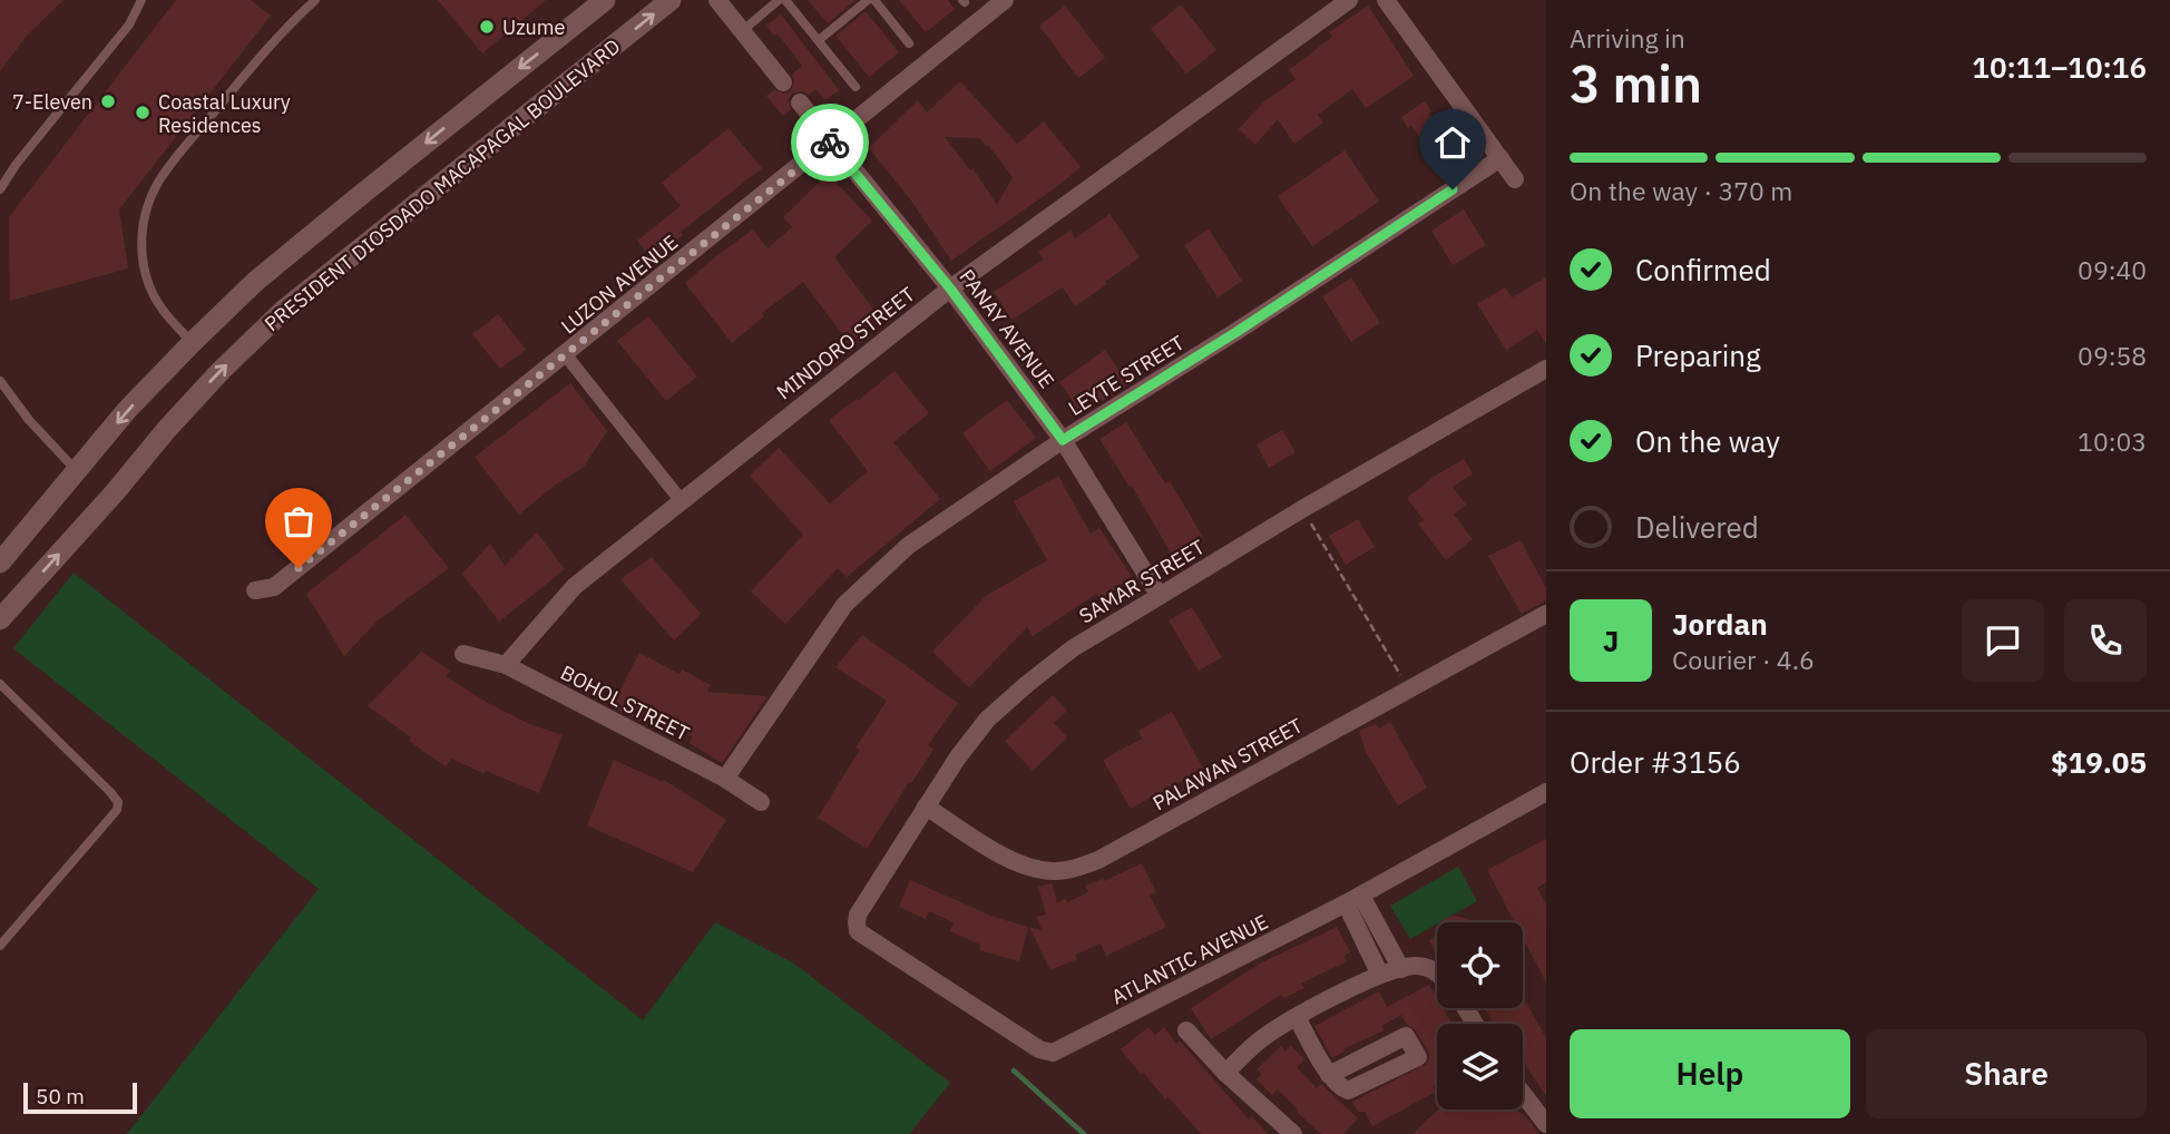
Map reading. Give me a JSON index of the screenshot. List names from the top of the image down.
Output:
{
  "streets": {
    "main road": ["PRESIDENT DIOSDADO MACAPAGAL BOULEVARD"],
    "street": [
      "LUZON AVENUE",
      "PANAY AVENUE",
      "MINDORO STREET",
      "LEYTE STREET",
      "SAMAR STREET",
      "BOHOL STREET",
      "PALAWAN STREET",
      "ATLANTIC AVENUE"
    ]
  },
  "crossings": [
    ["LUZON AVENUE", "PANAY AVENUE"],
    ["PANAY AVENUE", "MINDORO STREET"],
    ["PANAY AVENUE", "LEYTE STREET"],
    ["PANAY AVENUE", "SAMAR STREET"],
    ["MINDORO STREET", "BOHOL STREET"],
    ["LEYTE STREET", "BOHOL STREET"],
    ["SAMAR STREET", "PALAWAN STREET"],
    ["SAMAR STREET", "ATLANTIC AVENUE"]
  ],
  "places": ["Uzume", "7-Eleven", "Coastal Luxury Residences"],
  "scale_bar": "50 m",
  "page": {
    "heading": ["3 min", "Arriving in", "10:11–10:16"],
    "panel": [
      "Jordan",
      "Courier · 4.6",
      "Order #3156",
      "$19.05"
    ],
    "bar": "On the way · 370 m",
    "list": [
      ["Confirmed", "09:40"],
      ["Preparing", "09:58"],
      ["On the way", "10:03"],
      "Delivered"
    ],
    "round": "J",
    "buttons": ["Help", "Share"],
    "scale": "50 m"
  }
}
